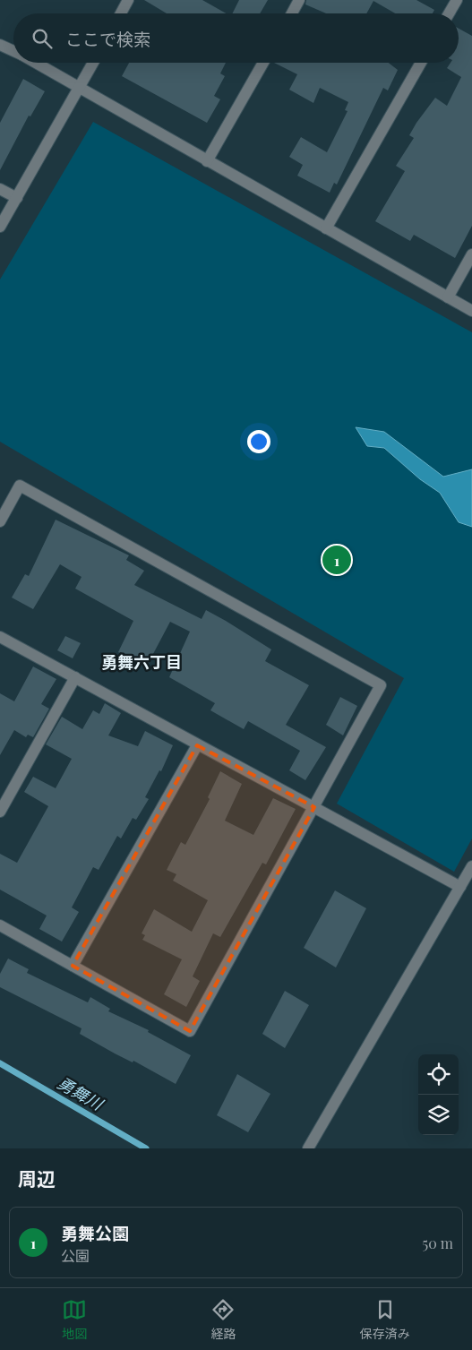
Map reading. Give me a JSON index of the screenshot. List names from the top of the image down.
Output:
{
  "districts": ["勇舞六丁目"],
  "water": ["勇舞川"],
  "page": {
    "search": "ここで検索",
    "pins": "1",
    "heading": "周辺",
    "list": [
      {
        "mark": "1",
        "name": "勇舞公園",
        "note": "公園",
        "value": "50 m"
      }
    ],
    "nav": ["地図", "経路", "保存済み"]
  }
}
